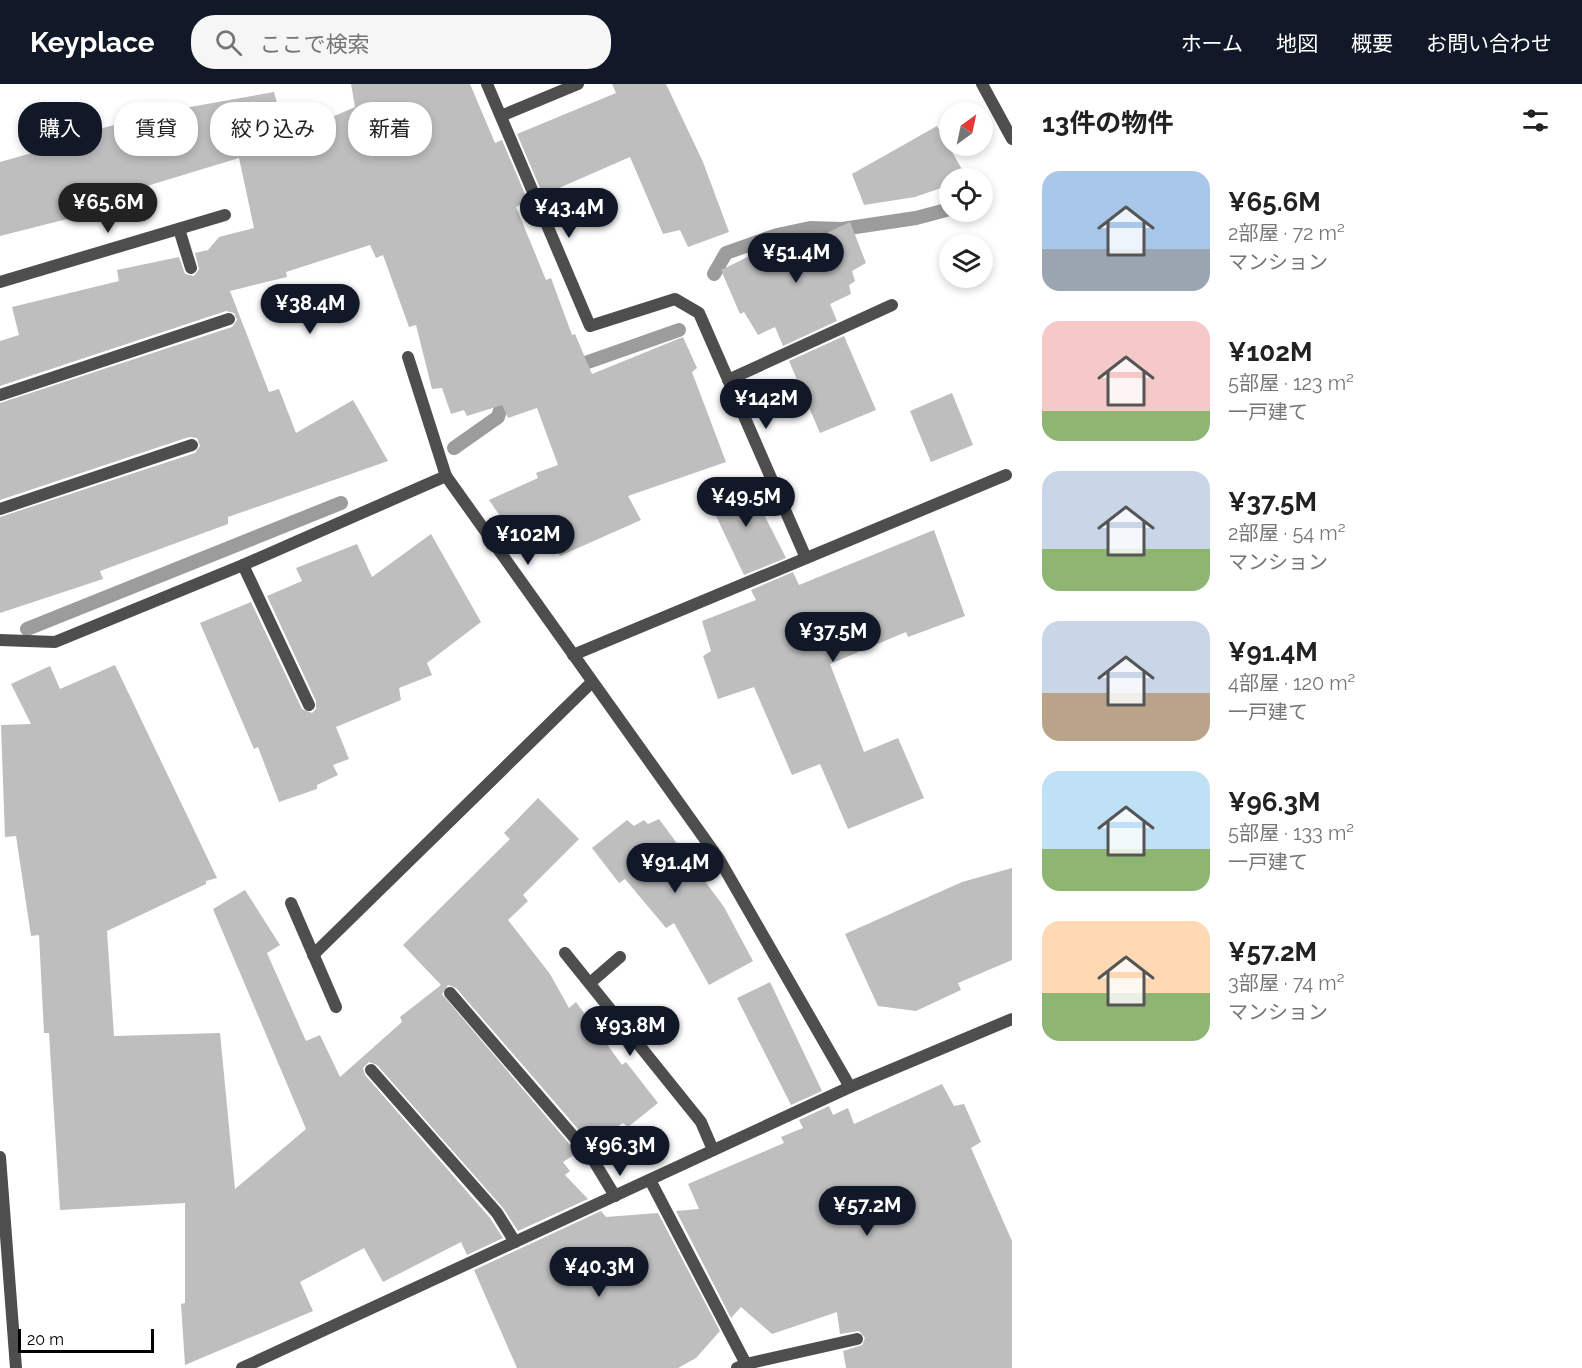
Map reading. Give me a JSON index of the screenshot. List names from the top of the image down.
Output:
{
  "scale_bar": "20 m",
  "north": "top right",
  "page": {
    "header": "Keyplace",
    "search": "ここで検索",
    "nav": [
      "ホーム",
      "地図",
      "概要",
      "お問い合わせ"
    ],
    "heading": "13件の物件",
    "chip": [
      "購入",
      "賃貸",
      "絞り込み",
      "新着"
    ],
    "list": [
      {
        "name": "¥65.6M",
        "note": "2部屋 · 72 m² · マンション"
      },
      {
        "name": "¥102M",
        "note": "5部屋 · 123 m² · 一戸建て"
      },
      {
        "name": "¥37.5M",
        "note": "2部屋 · 54 m² · マンション"
      },
      {
        "name": "¥91.4M",
        "note": "4部屋 · 120 m² · 一戸建て"
      },
      {
        "name": "¥96.3M",
        "note": "5部屋 · 133 m² · 一戸建て"
      },
      {
        "name": "¥57.2M",
        "note": "3部屋 · 74 m² · マンション"
      }
    ],
    "price": [
      "¥65.6M",
      "¥43.4M",
      "¥51.4M",
      "¥38.4M",
      "¥142M",
      "¥49.5M",
      "¥102M",
      "¥37.5M",
      "¥91.4M",
      "¥93.8M",
      "¥96.3M",
      "¥57.2M",
      "¥40.3M"
    ],
    "scale": "20 m"
  }
}
